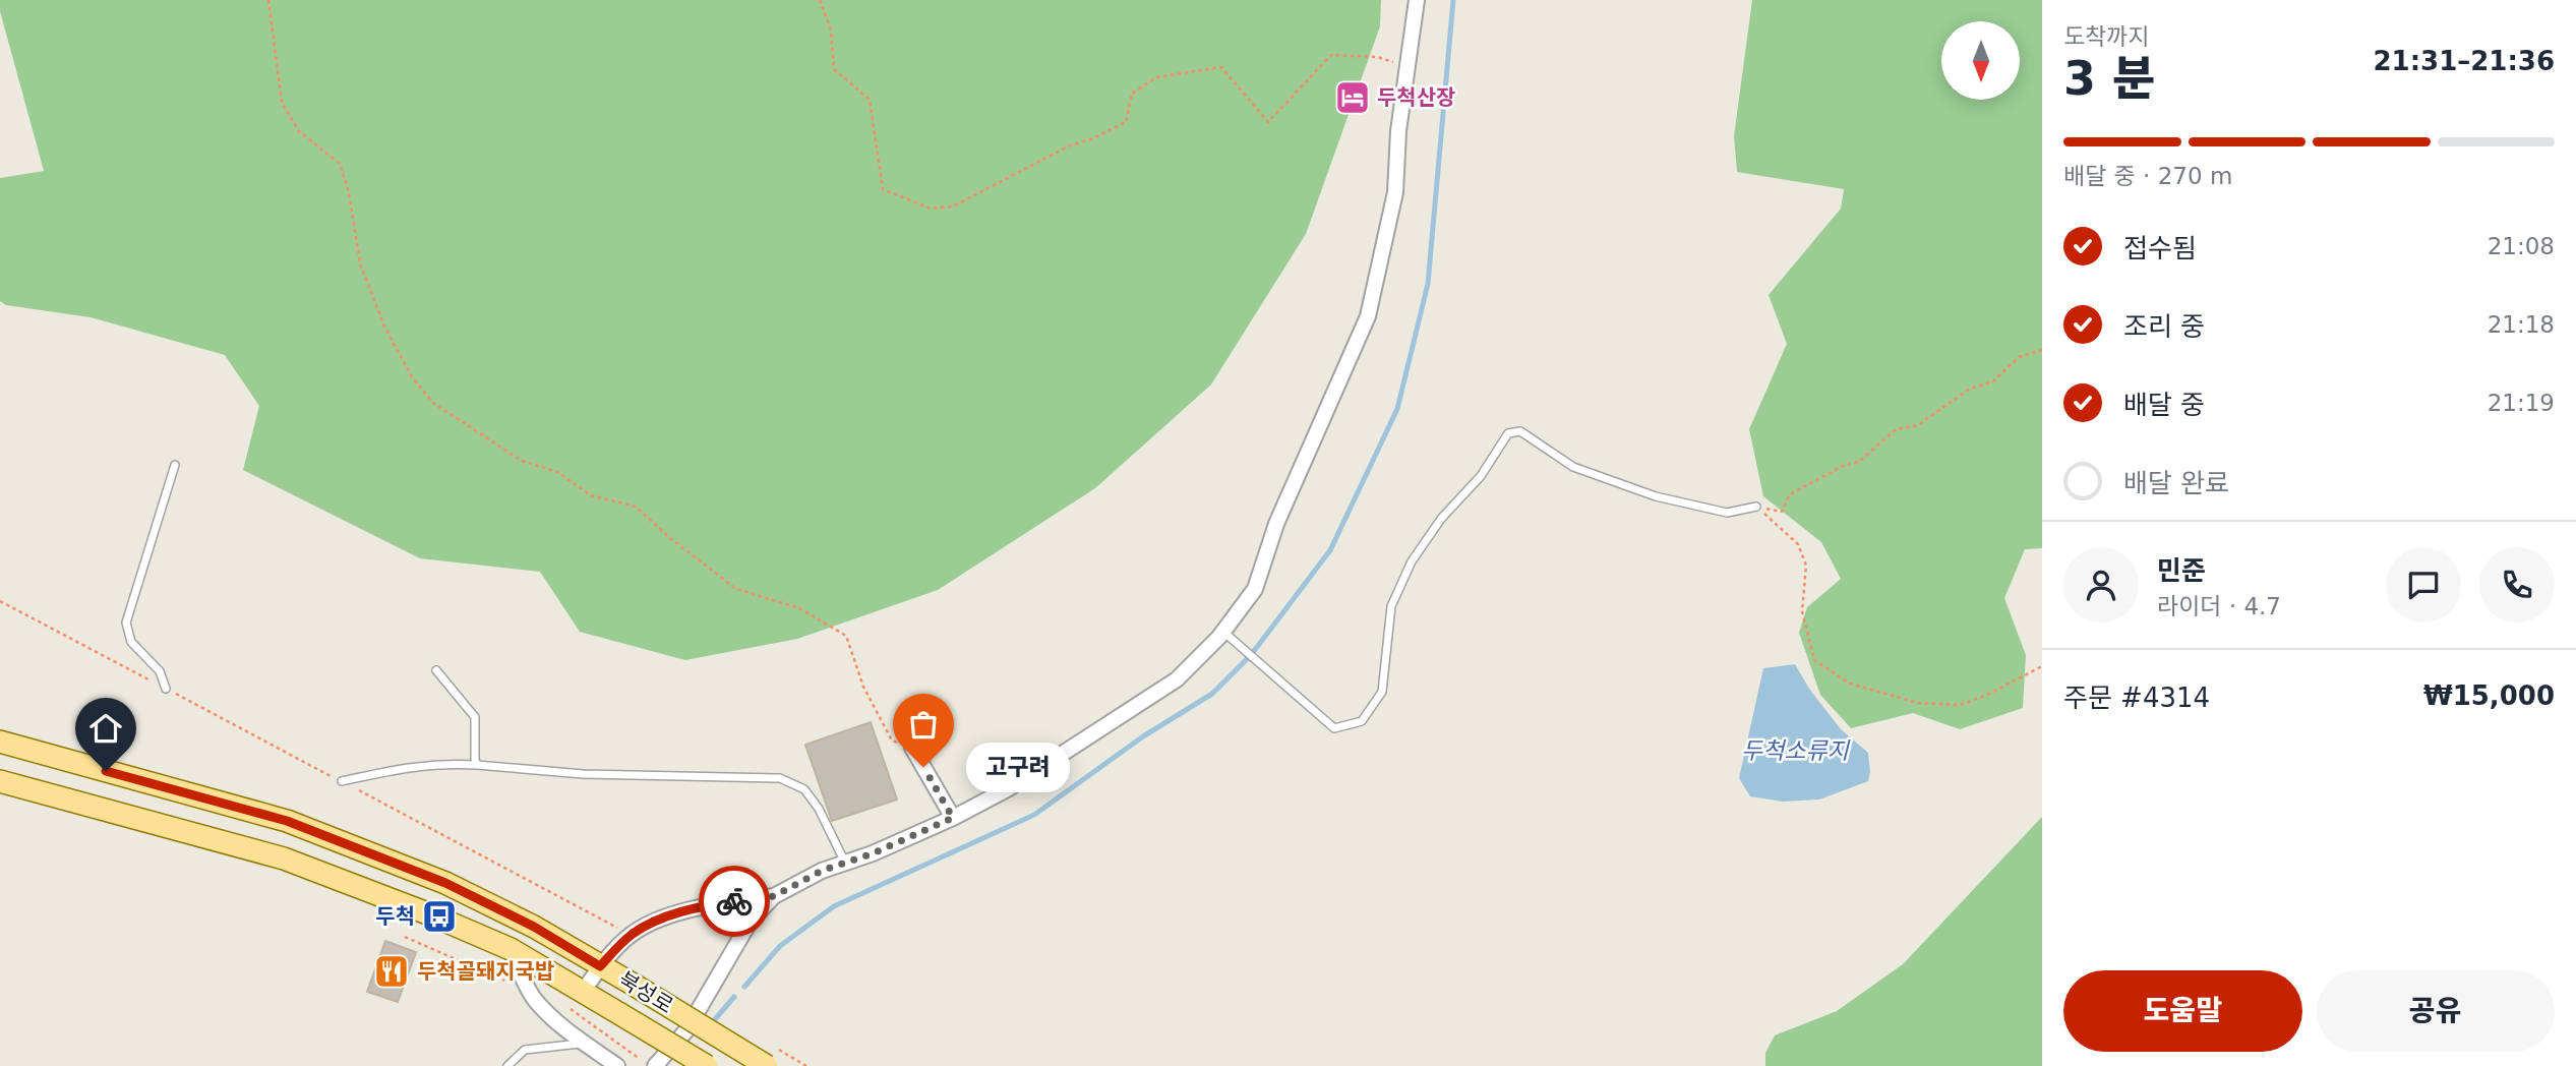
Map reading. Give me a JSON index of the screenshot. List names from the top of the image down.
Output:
{
  "streets": {
    "main road": ["북성로"]
  },
  "water": ["두척소류지"],
  "places": {
    "hotel": ["두척산장"],
    "other": ["고구려"],
    "bus stop": ["두척"],
    "restaurant": ["두척골돼지국밥"]
  },
  "north": "bottom",
  "page": {
    "heading": ["3 분", "도착까지", "21:31–21:36"],
    "panel": [
      "민준",
      "라이더 · 4.7",
      "주문 #4314",
      "₩15,000"
    ],
    "bar": "배달 중 · 270 m",
    "list": [
      ["접수됨", "21:08"],
      ["조리 중", "21:18"],
      ["배달 중", "21:19"],
      "배달 완료"
    ],
    "bubble": "고구려",
    "buttons": ["도움말", "공유"]
  }
}
